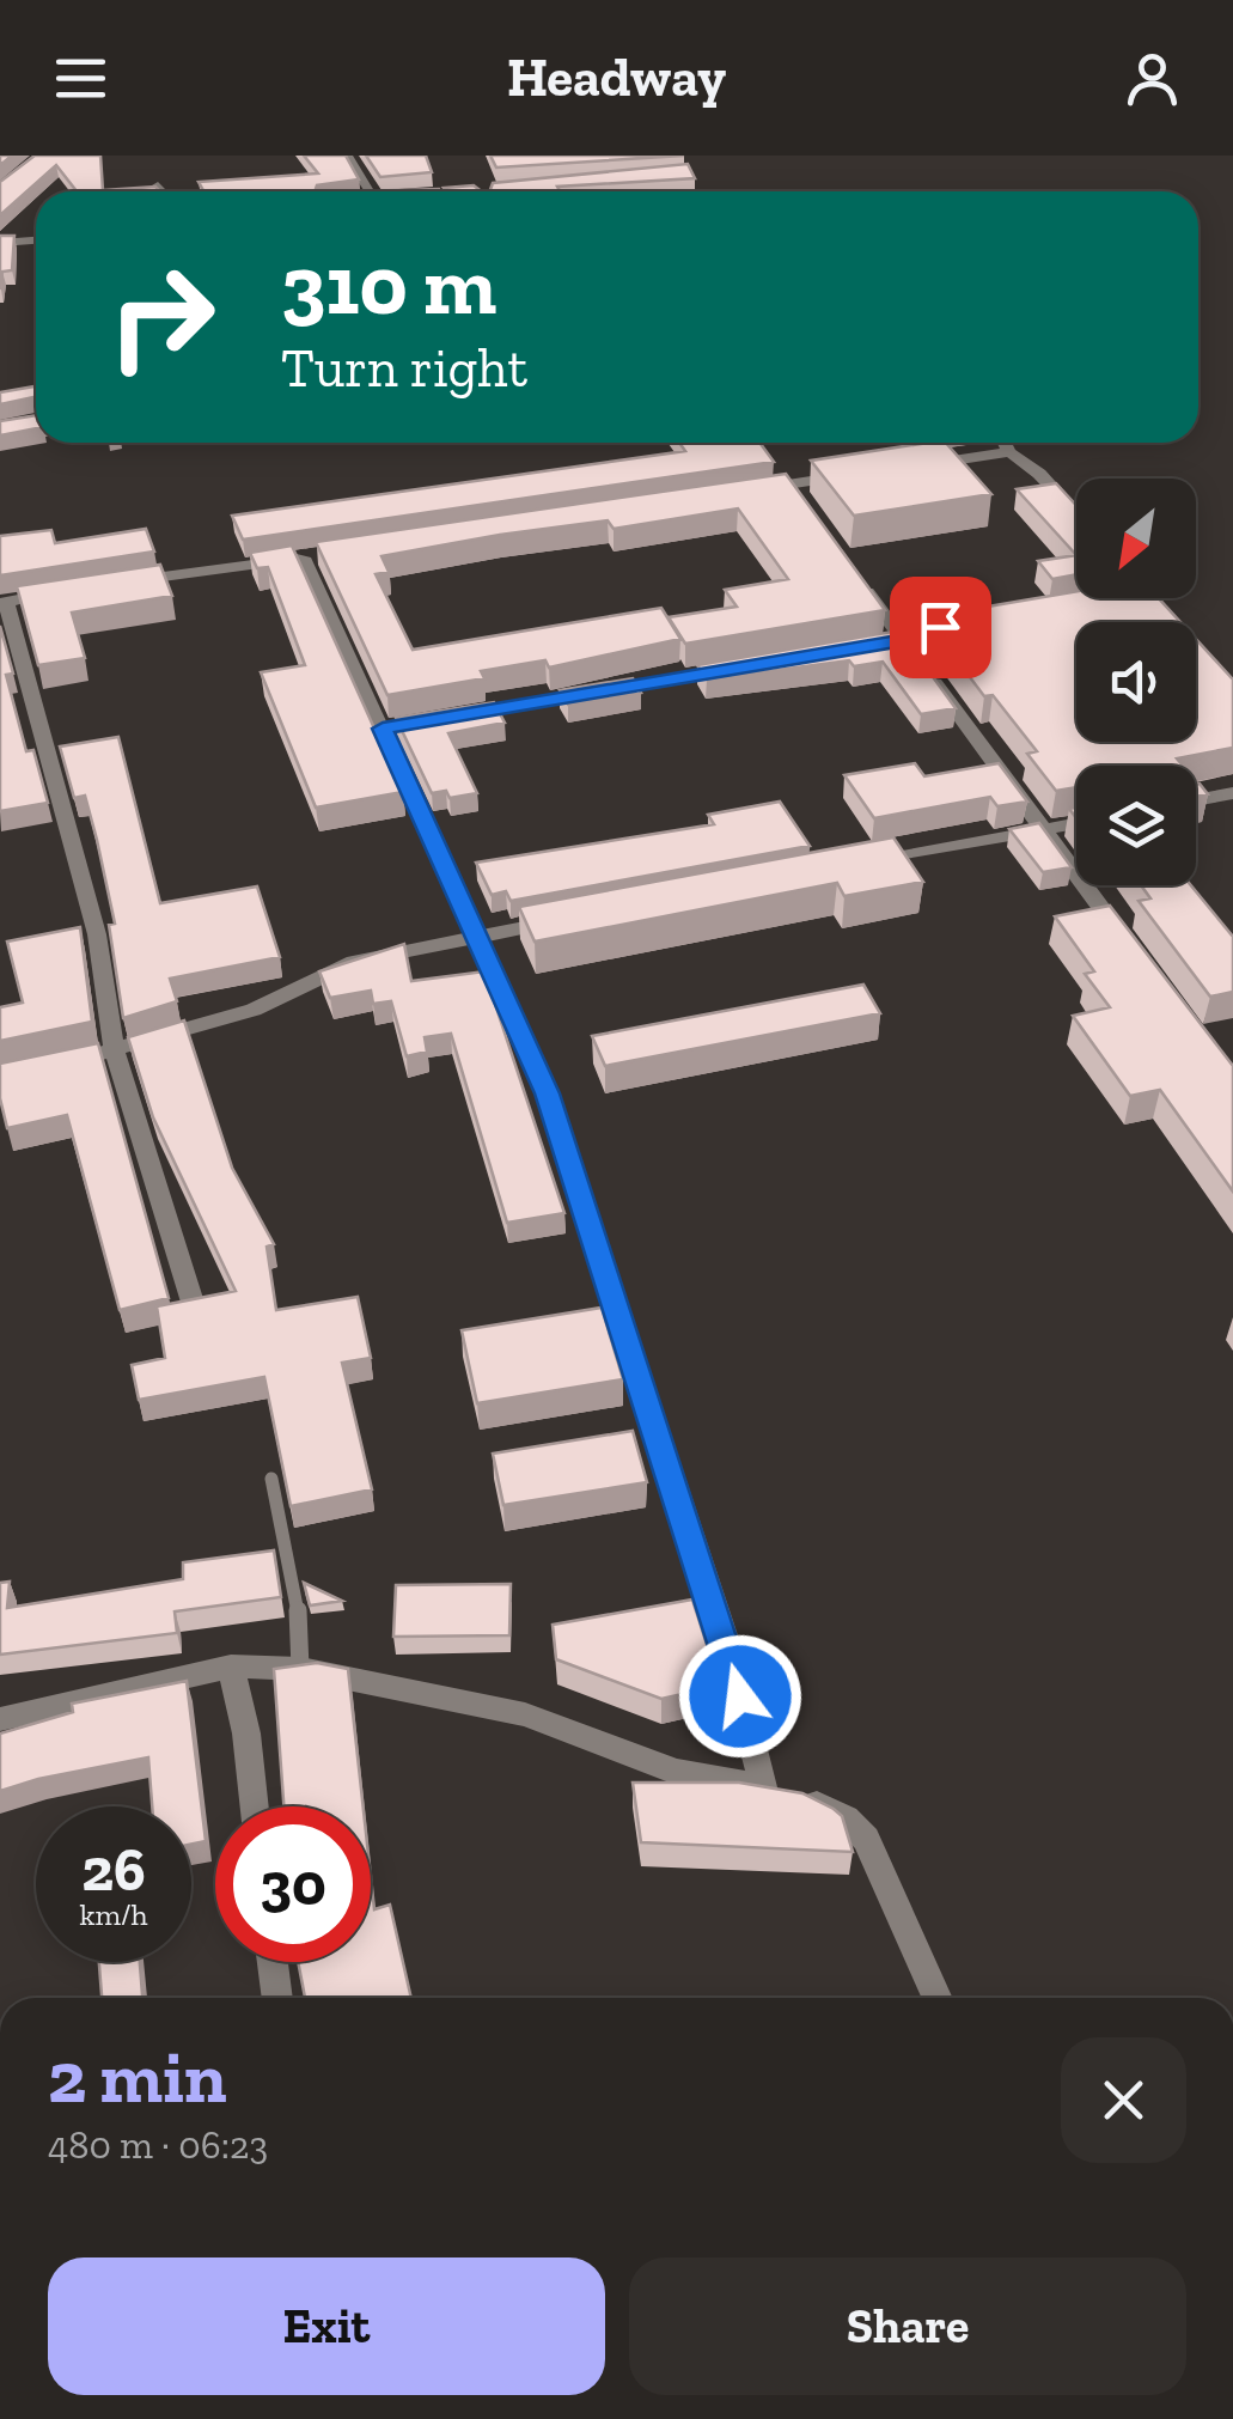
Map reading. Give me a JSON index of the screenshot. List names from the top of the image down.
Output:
{
  "north": "bottom left",
  "page": {
    "header": "Headway",
    "turn": ["310 m", "Turn right"],
    "speed": "26 km/h",
    "limit": "30",
    "heading": ["2 min", "480 m · 06:23"],
    "buttons": ["Exit", "Share"]
  }
}
